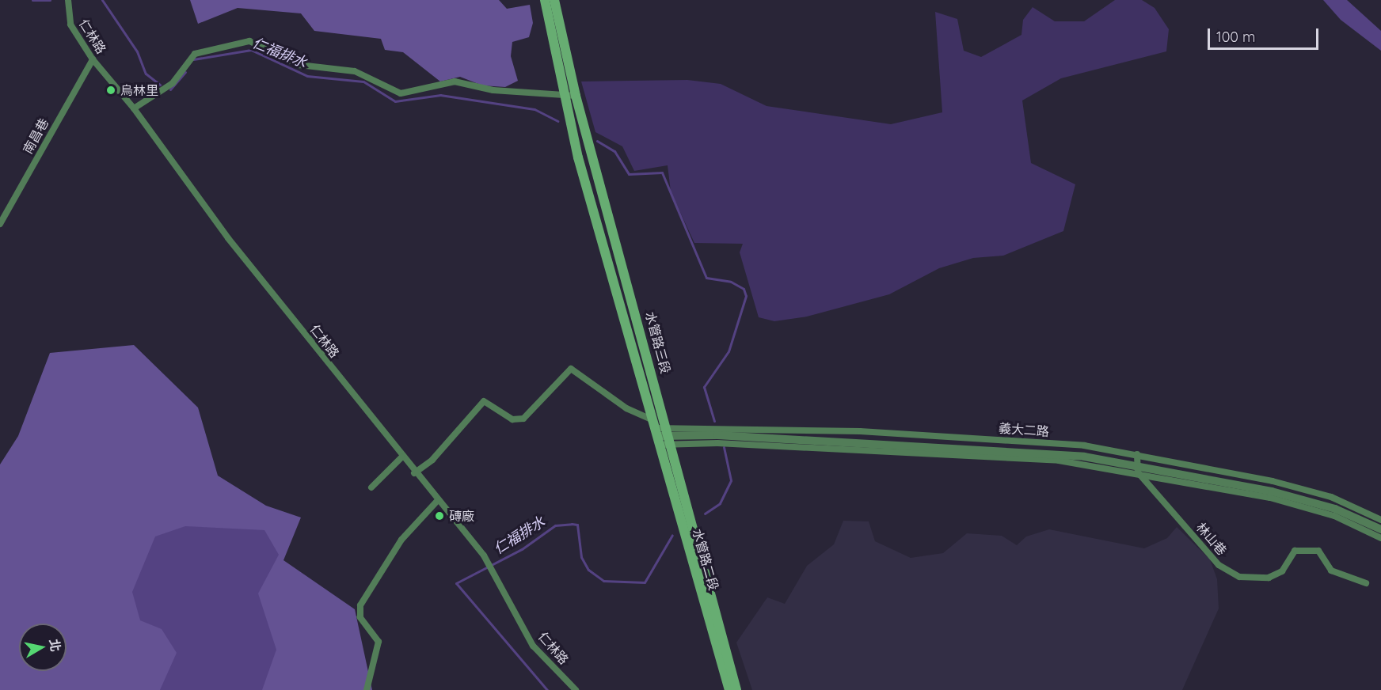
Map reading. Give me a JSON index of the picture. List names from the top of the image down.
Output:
{
  "streets": {
    "main road": ["水管路三段", "水管路二段"],
    "street": [
      "仁林路",
      "南昌巷",
      "義大二路",
      "林山巷"
    ]
  },
  "crossings": [
    ["仁林路", "南昌巷"],
    ["水管路三段", "義大二路"],
    ["水管路三段", "水管路二段"],
    ["義大二路", "林山巷"],
    ["義大二路", "水管路二段"]
  ],
  "water": ["仁福排水"],
  "places": ["烏林里", "磚廠"],
  "scale_bar": "100 m",
  "north": "right"
}
